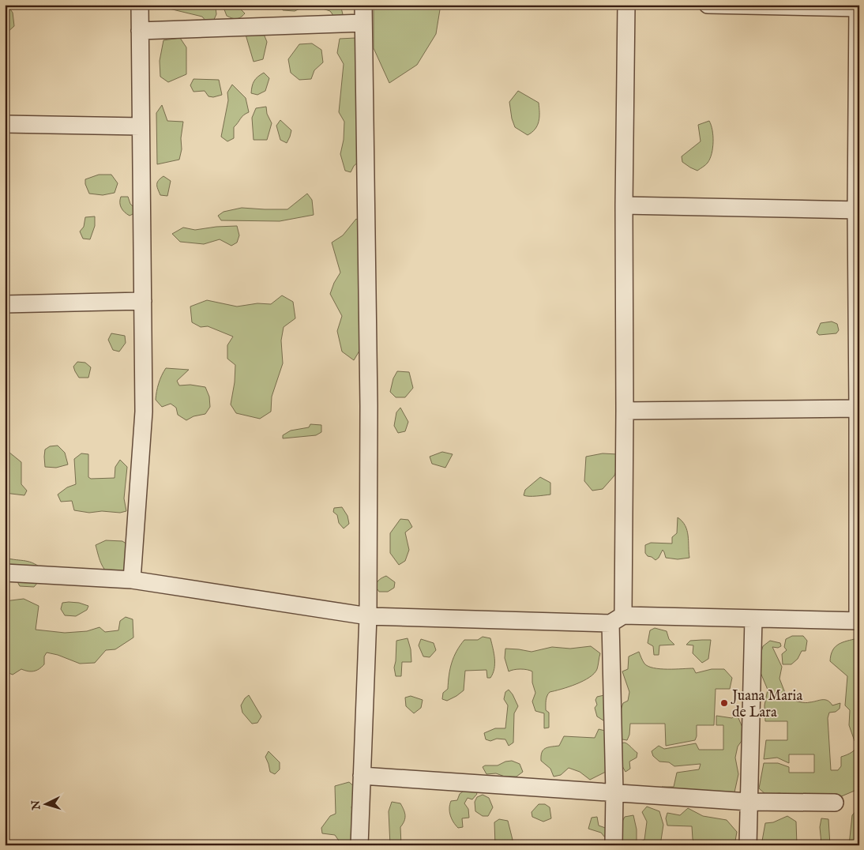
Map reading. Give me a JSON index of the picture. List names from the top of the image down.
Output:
{
  "places": ["Juana Maria de Lara"],
  "north": "left"
}
